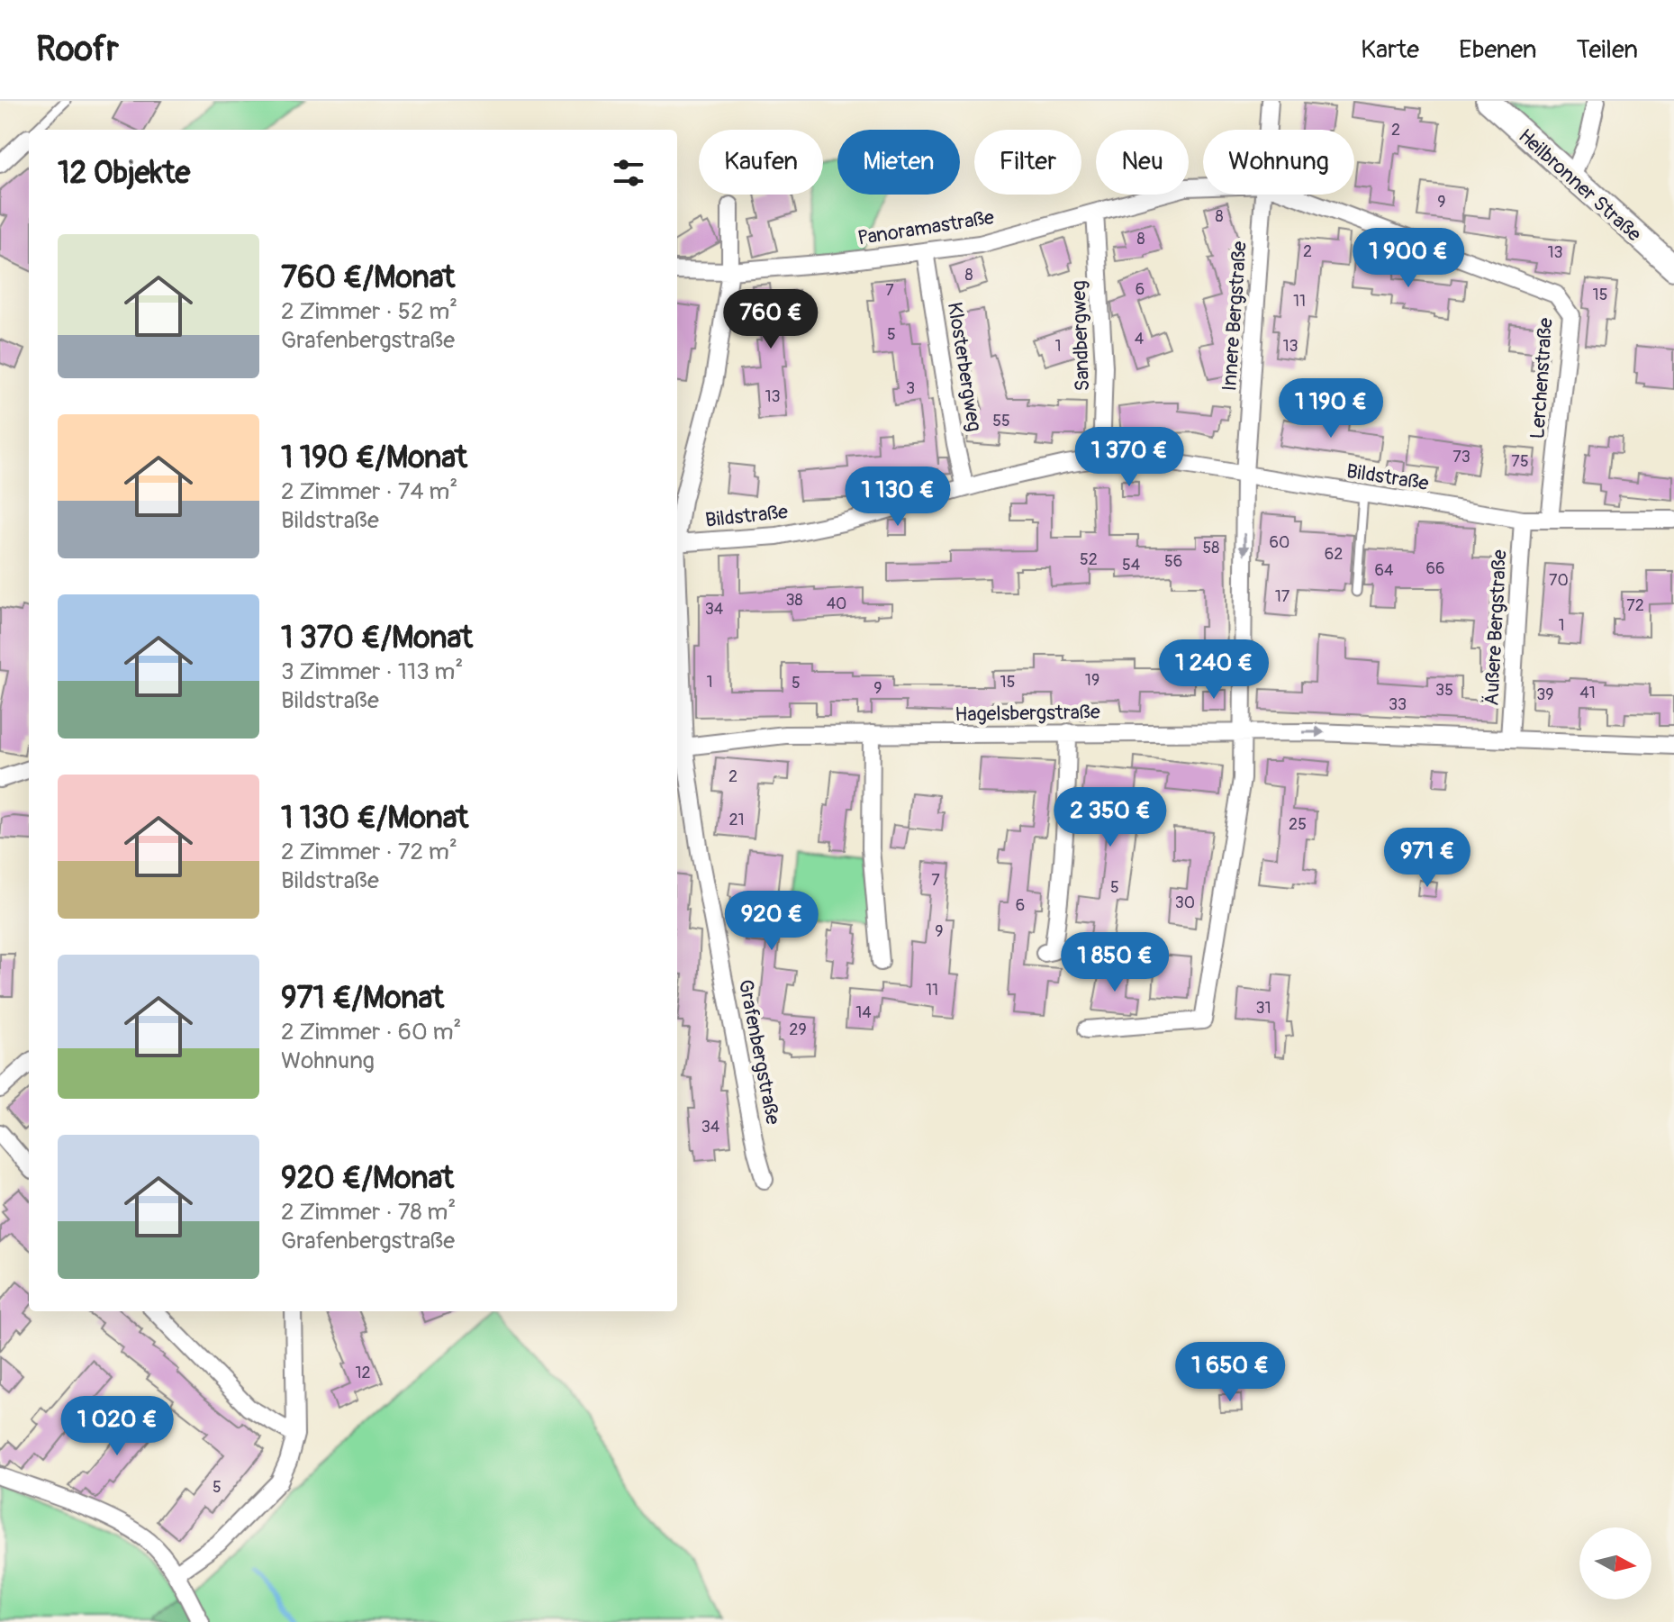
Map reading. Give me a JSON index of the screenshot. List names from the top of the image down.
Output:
{
  "streets": {
    "main road": ["Heilbronner Straße"],
    "street": [
      "Panoramastraße",
      "Innere Bergstraße",
      "Sandbergweg",
      "Klosterbergweg",
      "Lerchenstraße",
      "Bildstraße",
      "Äußere Bergstraße",
      "Hagelsbergstraße",
      "Grafenbergstraße"
    ]
  },
  "crossings": [
    ["Panoramastraße", "Sandbergweg"],
    ["Panoramastraße", "Klosterbergweg"],
    ["Panoramastraße", "Grafenbergstraße"],
    ["Innere Bergstraße", "Bildstraße"],
    ["Innere Bergstraße", "Hagelsbergstraße"],
    ["Sandbergweg", "Bildstraße"],
    ["Klosterbergweg", "Bildstraße"],
    ["Lerchenstraße", "Bildstraße"],
    ["Bildstraße", "Äußere Bergstraße"],
    ["Äußere Bergstraße", "Hagelsbergstraße"],
    ["Hagelsbergstraße", "Grafenbergstraße"]
  ],
  "house_numbers": [
    "2",
    "9",
    "8",
    "8",
    "2",
    "13",
    "8",
    "6",
    "7",
    "15",
    "11",
    "5",
    "4",
    "1",
    "13",
    "3",
    "13",
    "55",
    "73",
    "75",
    "60",
    "58",
    "62",
    "52",
    "56",
    "54",
    "66",
    "64",
    "70",
    "17",
    "38",
    "40",
    "72",
    "34",
    "1",
    "19",
    "1",
    "15",
    "5",
    "9",
    "35",
    "41",
    "39",
    "33",
    "2",
    "21",
    "25",
    "7",
    "5",
    "30",
    "6",
    "9",
    "11",
    "31",
    "14",
    "29",
    "34",
    "12",
    "5"
  ],
  "north": "right",
  "page": {
    "header": "Roofr",
    "nav": ["Karte", "Ebenen", "Teilen"],
    "chip": [
      "Kaufen",
      "Mieten",
      "Filter",
      "Neu",
      "Wohnung"
    ],
    "heading": "12 Objekte",
    "list": [
      {
        "name": "760 €/Monat",
        "note": "2 Zimmer · 52 m² · Grafenbergstraße"
      },
      {
        "name": "1 190 €/Monat",
        "note": "2 Zimmer · 74 m² · Bildstraße"
      },
      {
        "name": "1 370 €/Monat",
        "note": "3 Zimmer · 113 m² · Bildstraße"
      },
      {
        "name": "1 130 €/Monat",
        "note": "2 Zimmer · 72 m² · Bildstraße"
      },
      {
        "name": "971 €/Monat",
        "note": "2 Zimmer · 60 m² · Wohnung"
      },
      {
        "name": "920 €/Monat",
        "note": "2 Zimmer · 78 m² · Grafenbergstraße"
      }
    ],
    "price": [
      "1 900 €",
      "760 €",
      "1 190 €",
      "1 370 €",
      "1 130 €",
      "1 240 €",
      "2 350 €",
      "971 €",
      "920 €",
      "1 850 €",
      "1 650 €",
      "1 020 €"
    ]
  }
}
